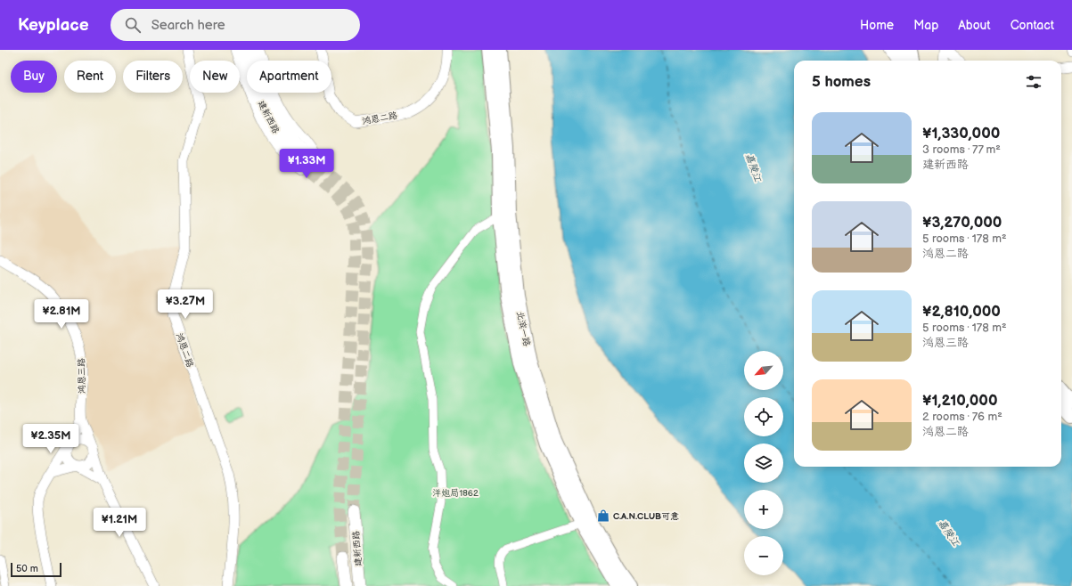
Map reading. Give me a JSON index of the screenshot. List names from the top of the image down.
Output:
{
  "streets": {
    "main road": ["建新西路", "北滨一路"],
    "street": ["鸿恩二路", "鸿恩三路"]
  },
  "water": ["嘉陵江"],
  "parks": ["洋炮局1862"],
  "places": {
    "shop": ["C.A.N.CLUB可意"]
  },
  "scale_bar": "50 m",
  "north": "bottom left",
  "page": {
    "header": "Keyplace",
    "search": "Search here",
    "nav": [
      "Home",
      "Map",
      "About",
      "Contact"
    ],
    "chip": [
      "Buy",
      "Rent",
      "Filters",
      "New",
      "Apartment"
    ],
    "heading": "5 homes",
    "list": [
      {
        "name": "¥1,330,000",
        "note": "3 rooms · 77 m² · 建新西路"
      },
      {
        "name": "¥3,270,000",
        "note": "5 rooms · 178 m² · 鸿恩二路"
      },
      {
        "name": "¥2,810,000",
        "note": "5 rooms · 178 m² · 鸿恩三路"
      },
      {
        "name": "¥1,210,000",
        "note": "2 rooms · 76 m² · 鸿恩二路"
      }
    ],
    "price": [
      "¥1.33M",
      "¥3.27M",
      "¥2.81M",
      "¥2.35M",
      "¥1.21M"
    ],
    "map_buttons": ["+", "−"],
    "scale": "50 m"
  }
}
